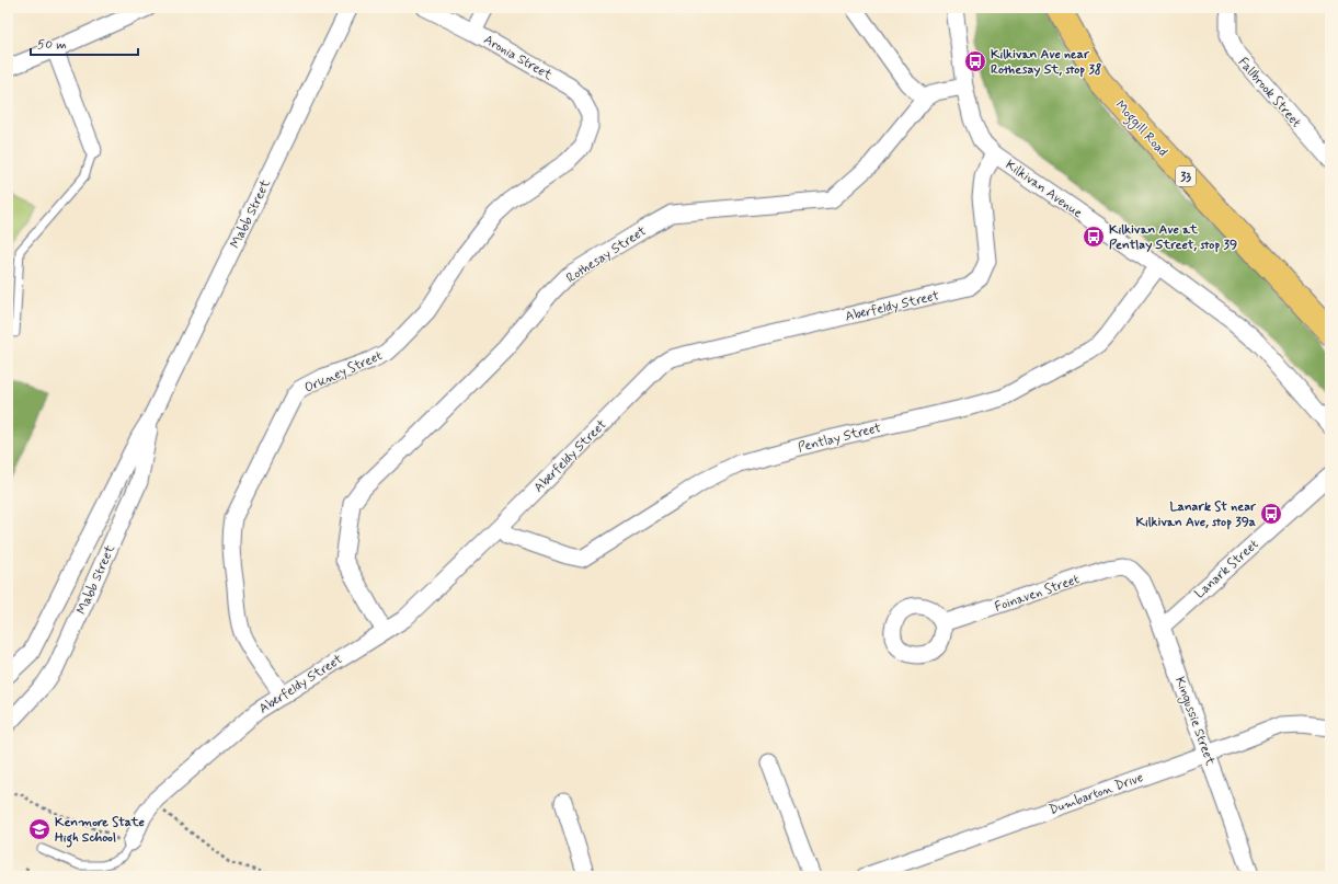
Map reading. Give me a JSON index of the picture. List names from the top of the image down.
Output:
{
  "streets": {
    "main road": ["Moggill Road", "33"],
    "street": [
      "Aronia Street",
      "Fallbrook Street",
      "Kilkivan Avenue",
      "Mabb Street",
      "Rothesay Street",
      "Aberfeldy Street",
      "Orkney Street",
      "Pentlay Street",
      "Lanark Street",
      "Foinaven Street",
      "Kingussie Street",
      "Dumbarton Drive"
    ]
  },
  "crossings": [
    ["Aronia Street", "Orkney Street"],
    ["Kilkivan Avenue", "Rothesay Street"],
    ["Kilkivan Avenue", "Aberfeldy Street"],
    ["Kilkivan Avenue", "Pentlay Street"],
    ["Rothesay Street", "Aberfeldy Street"],
    ["Aberfeldy Street", "Orkney Street"],
    ["Aberfeldy Street", "Pentlay Street"],
    ["Lanark Street", "Kingussie Street"],
    ["Foinaven Street", "Kingussie Street"],
    ["Kingussie Street", "Dumbarton Drive"]
  ],
  "places": {
    "bus stop": ["Kilkivan Ave near Rothesay St, stop 38", "Kilkivan Ave at Pentlay Street, stop 39", "Lanark St near Kilkivan Ave, stop 39a"],
    "school or university": ["Kenmore State High School"]
  },
  "scale_bar": "50 m"
}
